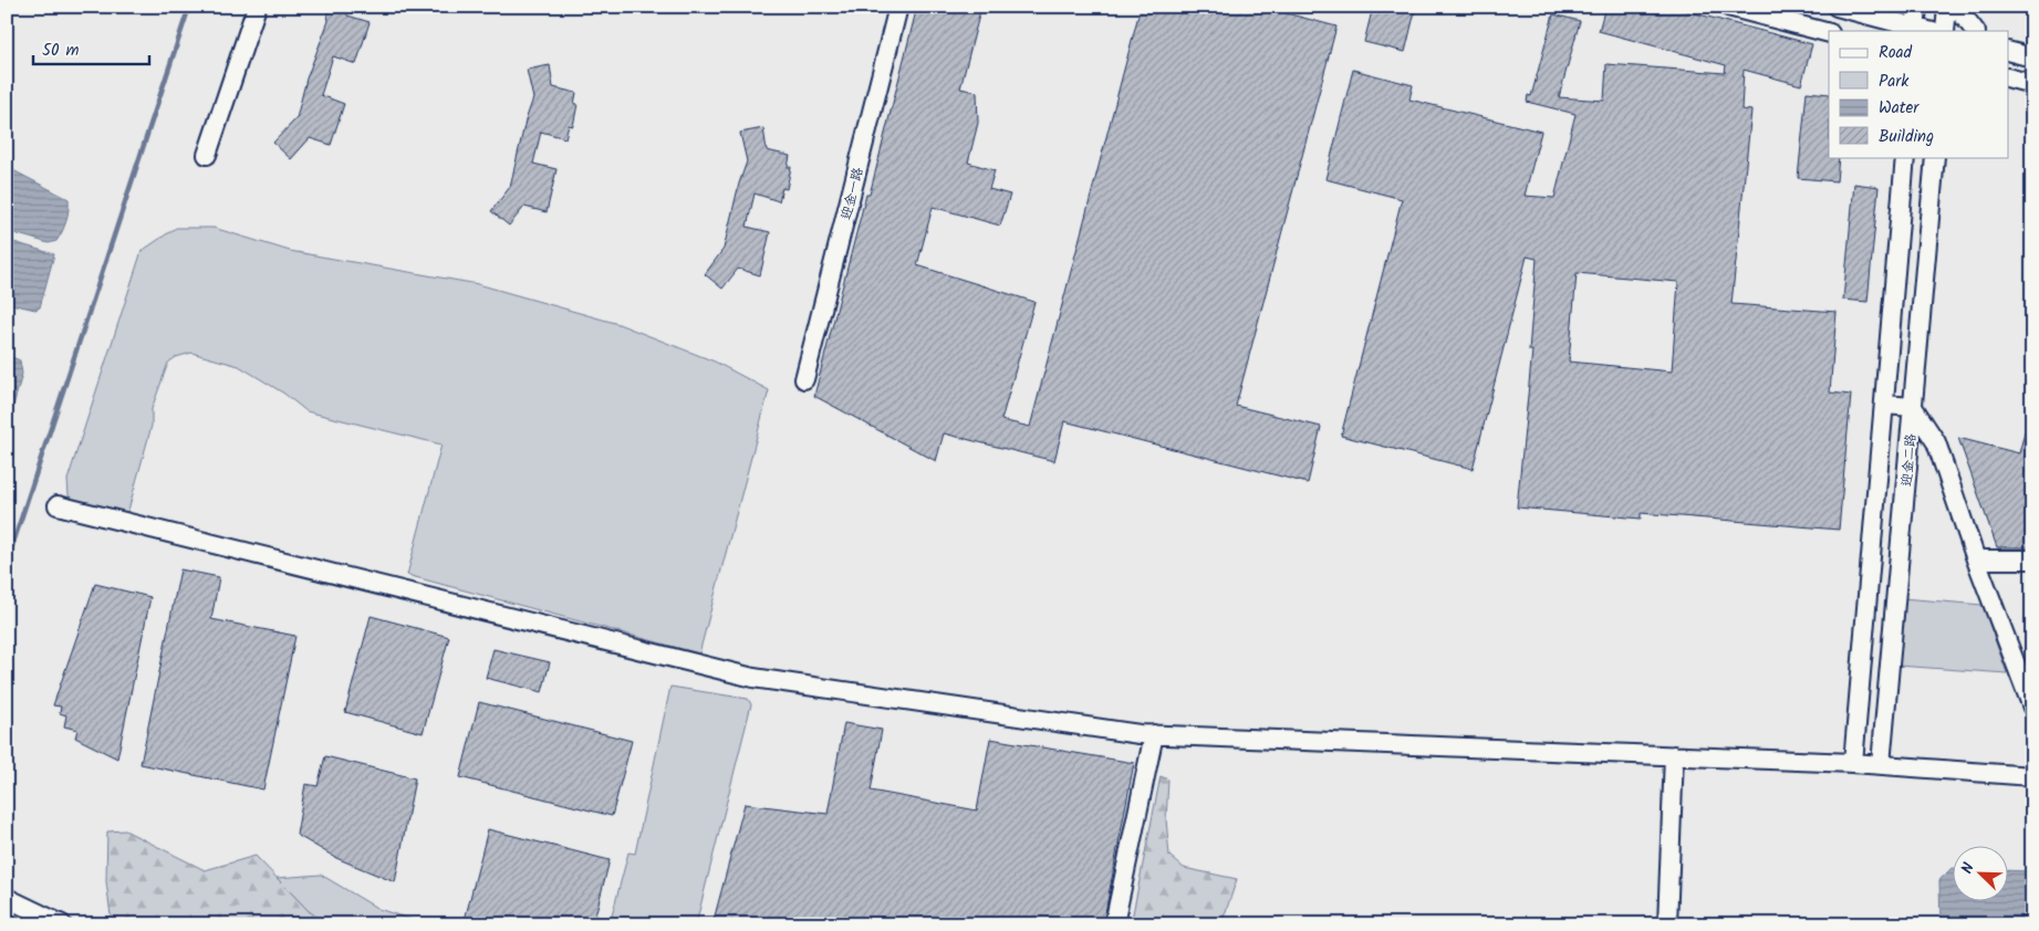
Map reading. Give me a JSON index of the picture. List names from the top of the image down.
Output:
{
  "streets": {
    "street": ["迎金一路", "迎金二路"]
  },
  "legend": [
    "Road",
    "Park",
    "Water",
    "Building"
  ],
  "scale_bar": "50 m",
  "north": "top left"
}
